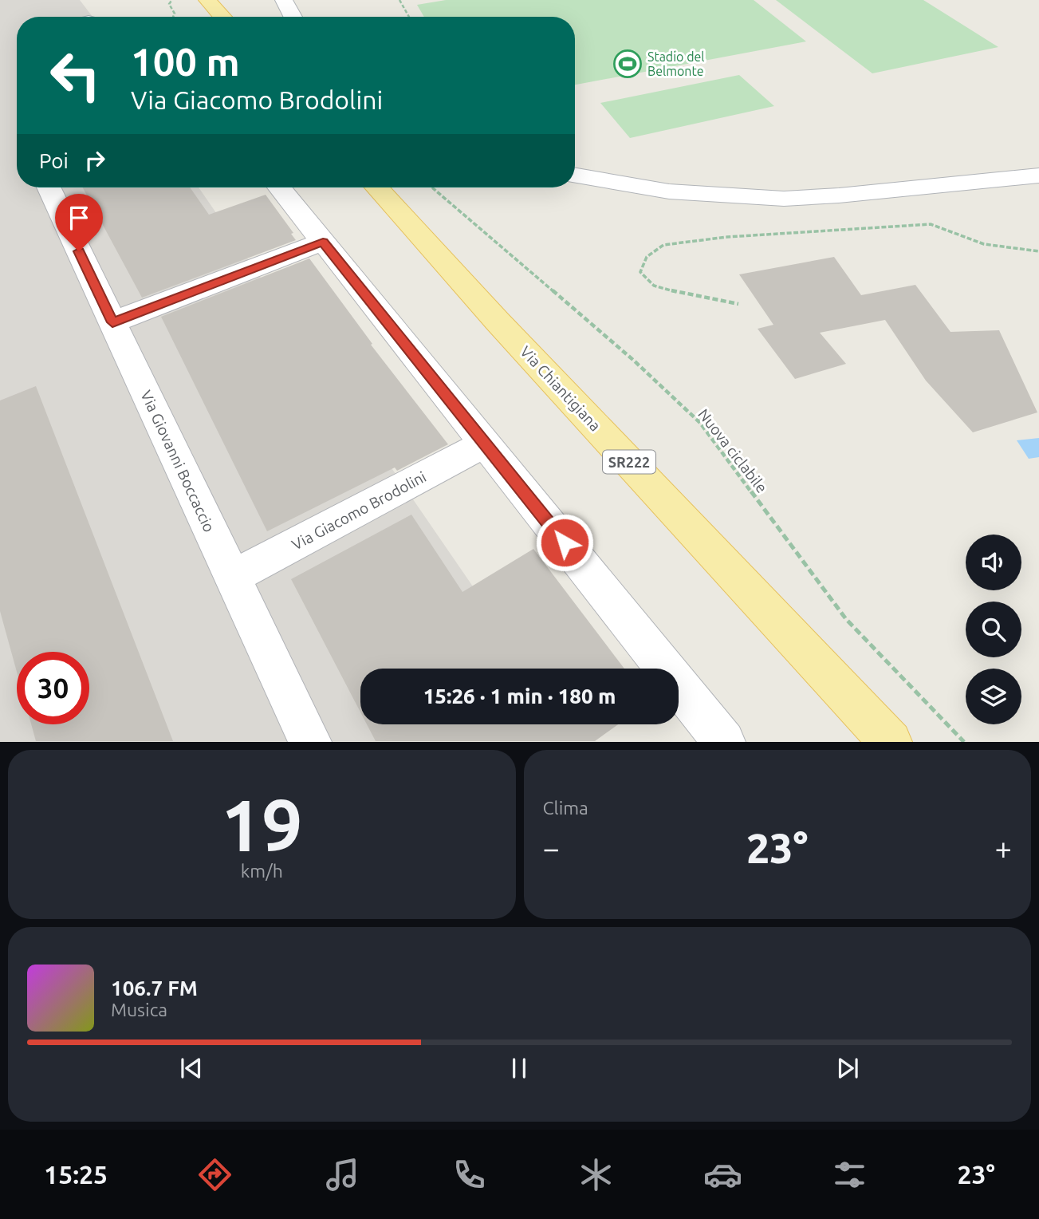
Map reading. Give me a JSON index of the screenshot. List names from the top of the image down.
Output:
{
  "streets": {
    "main road": ["Via Chiantigiana", "SR222"],
    "street": ["Via Giovanni Boccaccio", "Via Giacomo Brodolini"],
    "path": ["Nuova ciclabile"]
  },
  "crossings": [
    ["Via Giovanni Boccaccio", "Via Giacomo Brodolini"]
  ],
  "places": {
    "sports": ["Stadio del Belmonte"]
  },
  "page": {
    "turn": ["100 m", "Via Giacomo Brodolini"],
    "then": "Poi",
    "limit": "30",
    "trip": "15:26 · 1 min · 180 m",
    "tile": [
      ["19", "km/h"],
      "Clima"
    ],
    "heat": ["−", "23°", "+"],
    "song": ["106.7 FM", "Musica"],
    "tabs": ["15:25", "23°"]
  }
}
